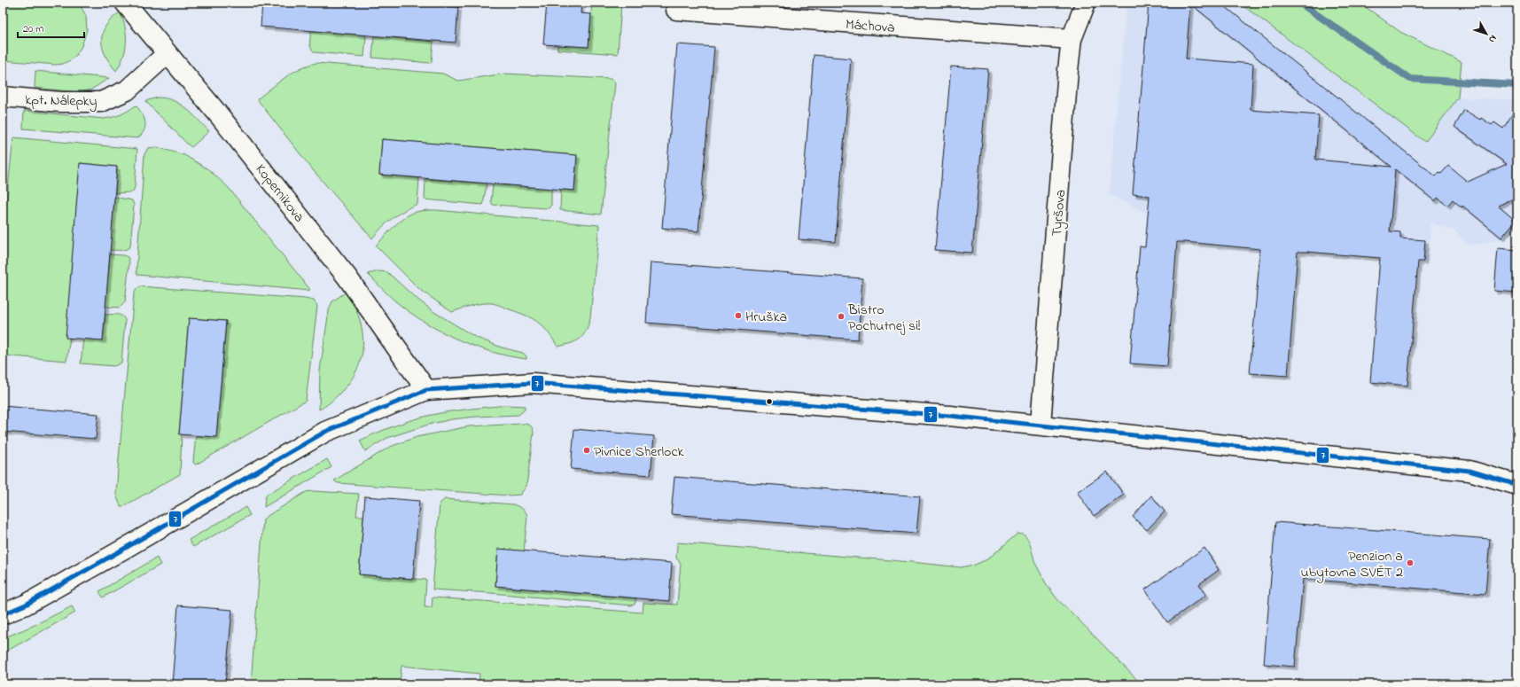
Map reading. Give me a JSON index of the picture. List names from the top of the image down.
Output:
{
  "streets": {
    "street": [
      "Máchova",
      "kpt. Nálepky",
      "Kopernikova",
      "Tyršova"
    ]
  },
  "crossings": [
    ["Máchova", "Tyršova"],
    ["kpt. Nálepky", "Kopernikova"]
  ],
  "places": [
    "Hruška",
    "Bistro Pochutnej si!",
    "Pivnice Sherlock",
    "Penzion a ubytovna SVĚT 2"
  ],
  "lines": ["transit line 7"],
  "scale_bar": "20 m",
  "north": "bottom right"
}
